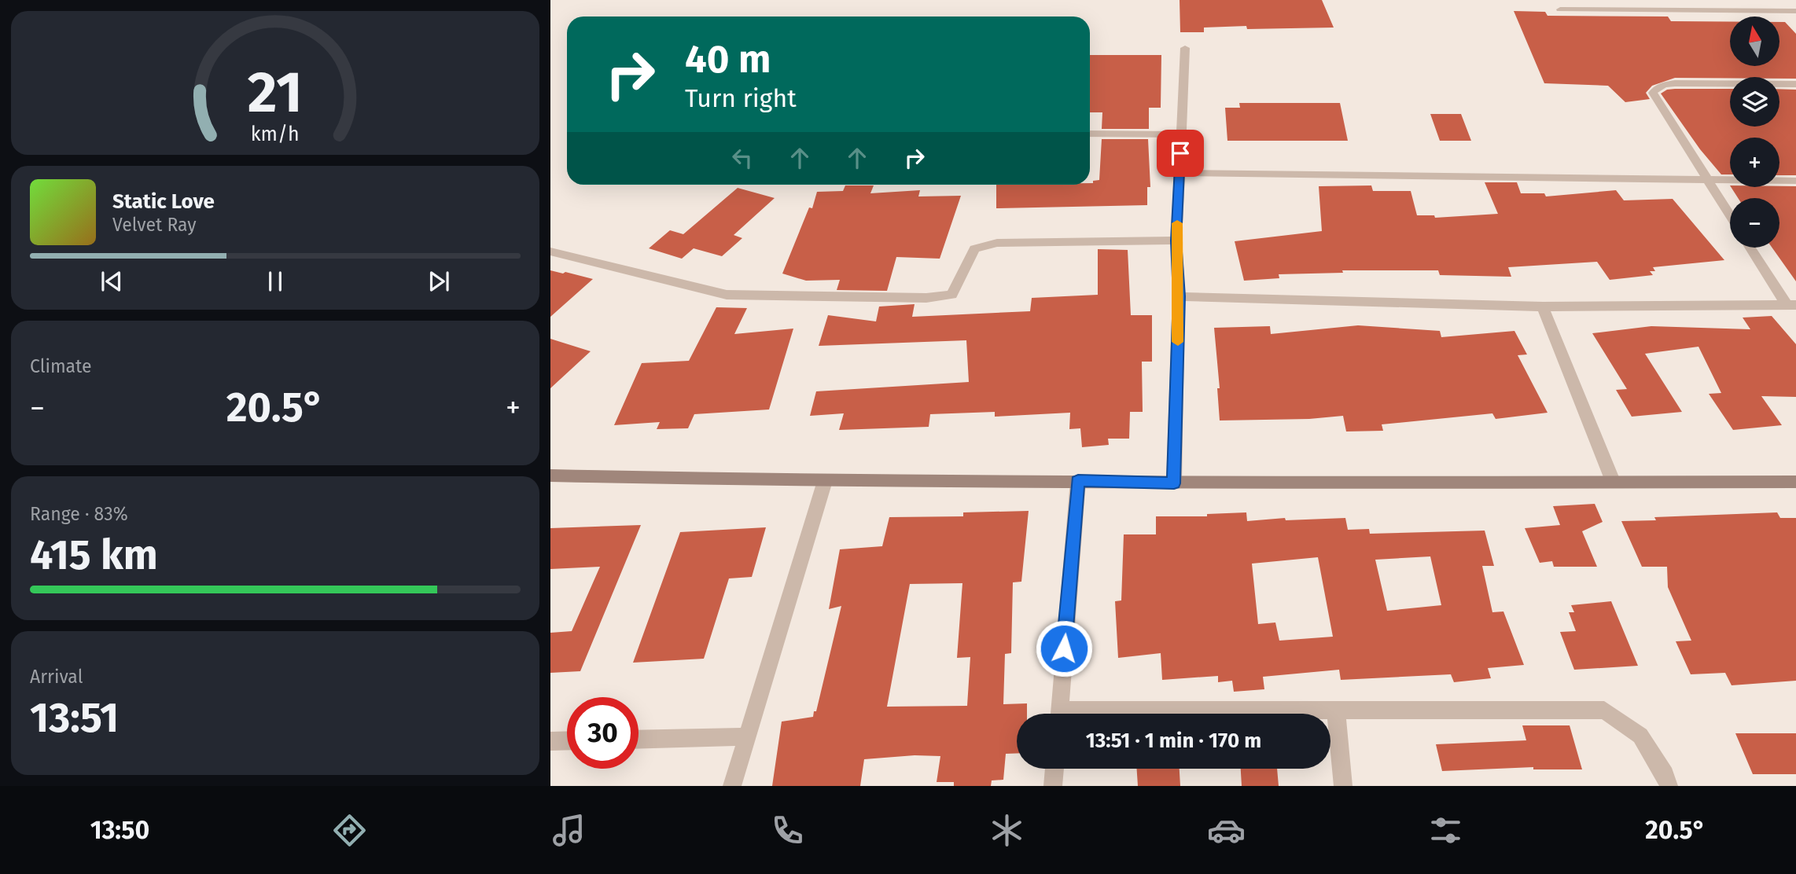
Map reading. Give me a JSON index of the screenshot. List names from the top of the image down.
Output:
{
  "north": "top",
  "page": {
    "map_buttons": ["+", "−"],
    "turn": ["40 m", "Turn right"],
    "song": ["Static Love", "Velvet Ray"],
    "tile": [
      "Climate",
      ["Range · 83%", "415 km"],
      ["Arrival", "13:51"]
    ],
    "heat": ["−", "20.5°", "+"],
    "limit": "30",
    "trip": "13:51 · 1 min · 170 m",
    "tabs": ["13:50", "20.5°"],
    "gauge": ["21", "km/h"]
  }
}
